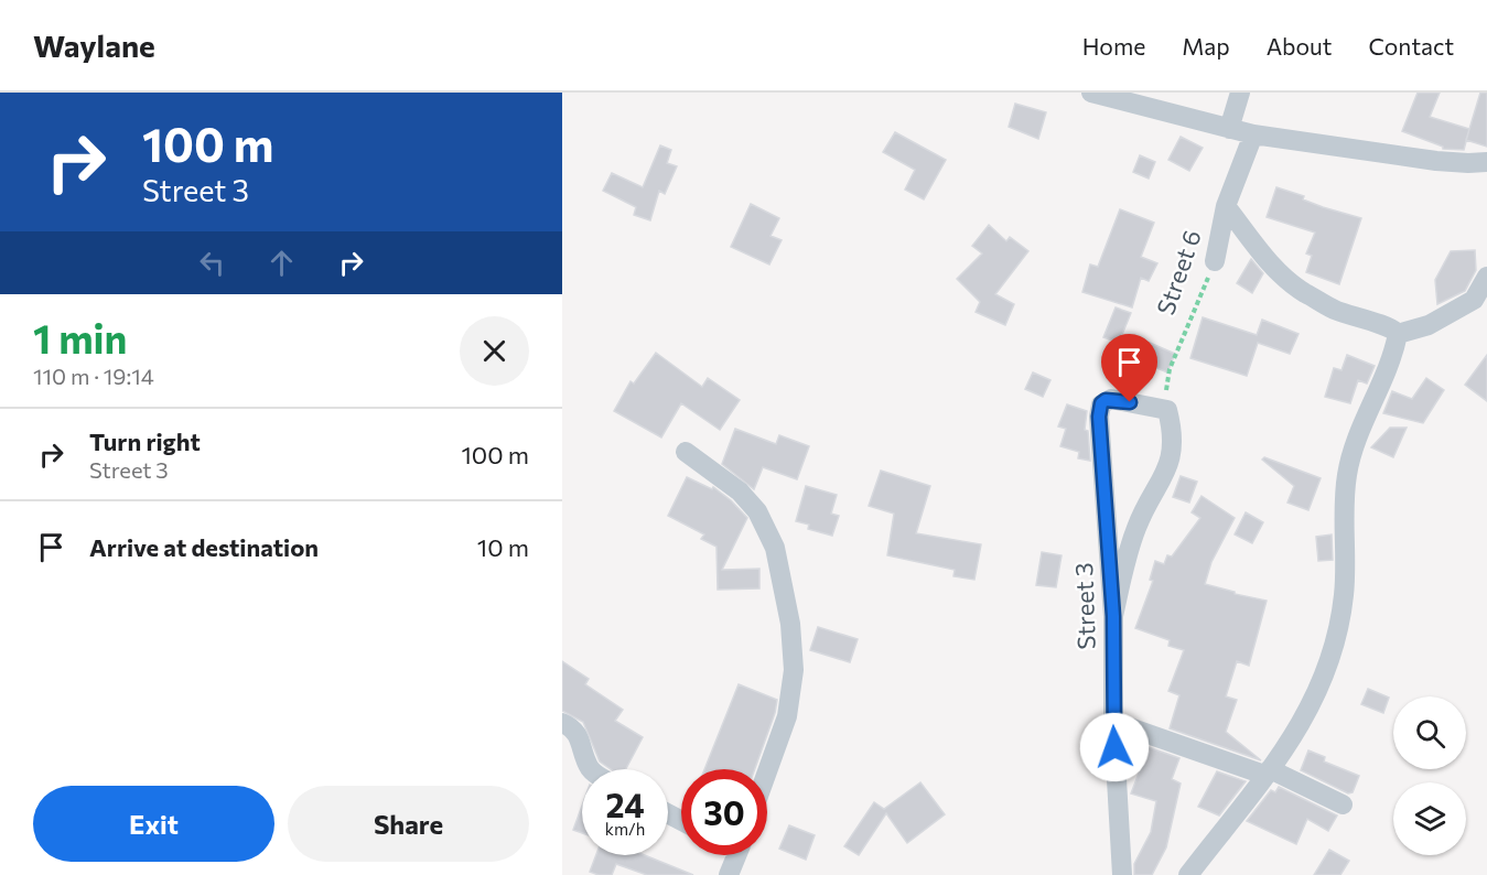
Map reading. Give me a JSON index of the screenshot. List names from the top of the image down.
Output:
{
  "streets": {
    "street": ["Street 6", "Street 3"]
  },
  "crossings": [
    ["Street 6", "Street 3"]
  ],
  "page": {
    "header": "Waylane",
    "nav": [
      "Home",
      "Map",
      "About",
      "Contact"
    ],
    "turn": ["100 m", "Street 3"],
    "heading": ["1 min", "110 m · 19:14"],
    "list": [
      {
        "name": "Turn right",
        "note": "Street 3",
        "value": "100 m"
      },
      {
        "name": "Arrive at destination",
        "value": "10 m"
      }
    ],
    "speed": "24 km/h",
    "limit": "30",
    "buttons": ["Exit", "Share"]
  }
}
